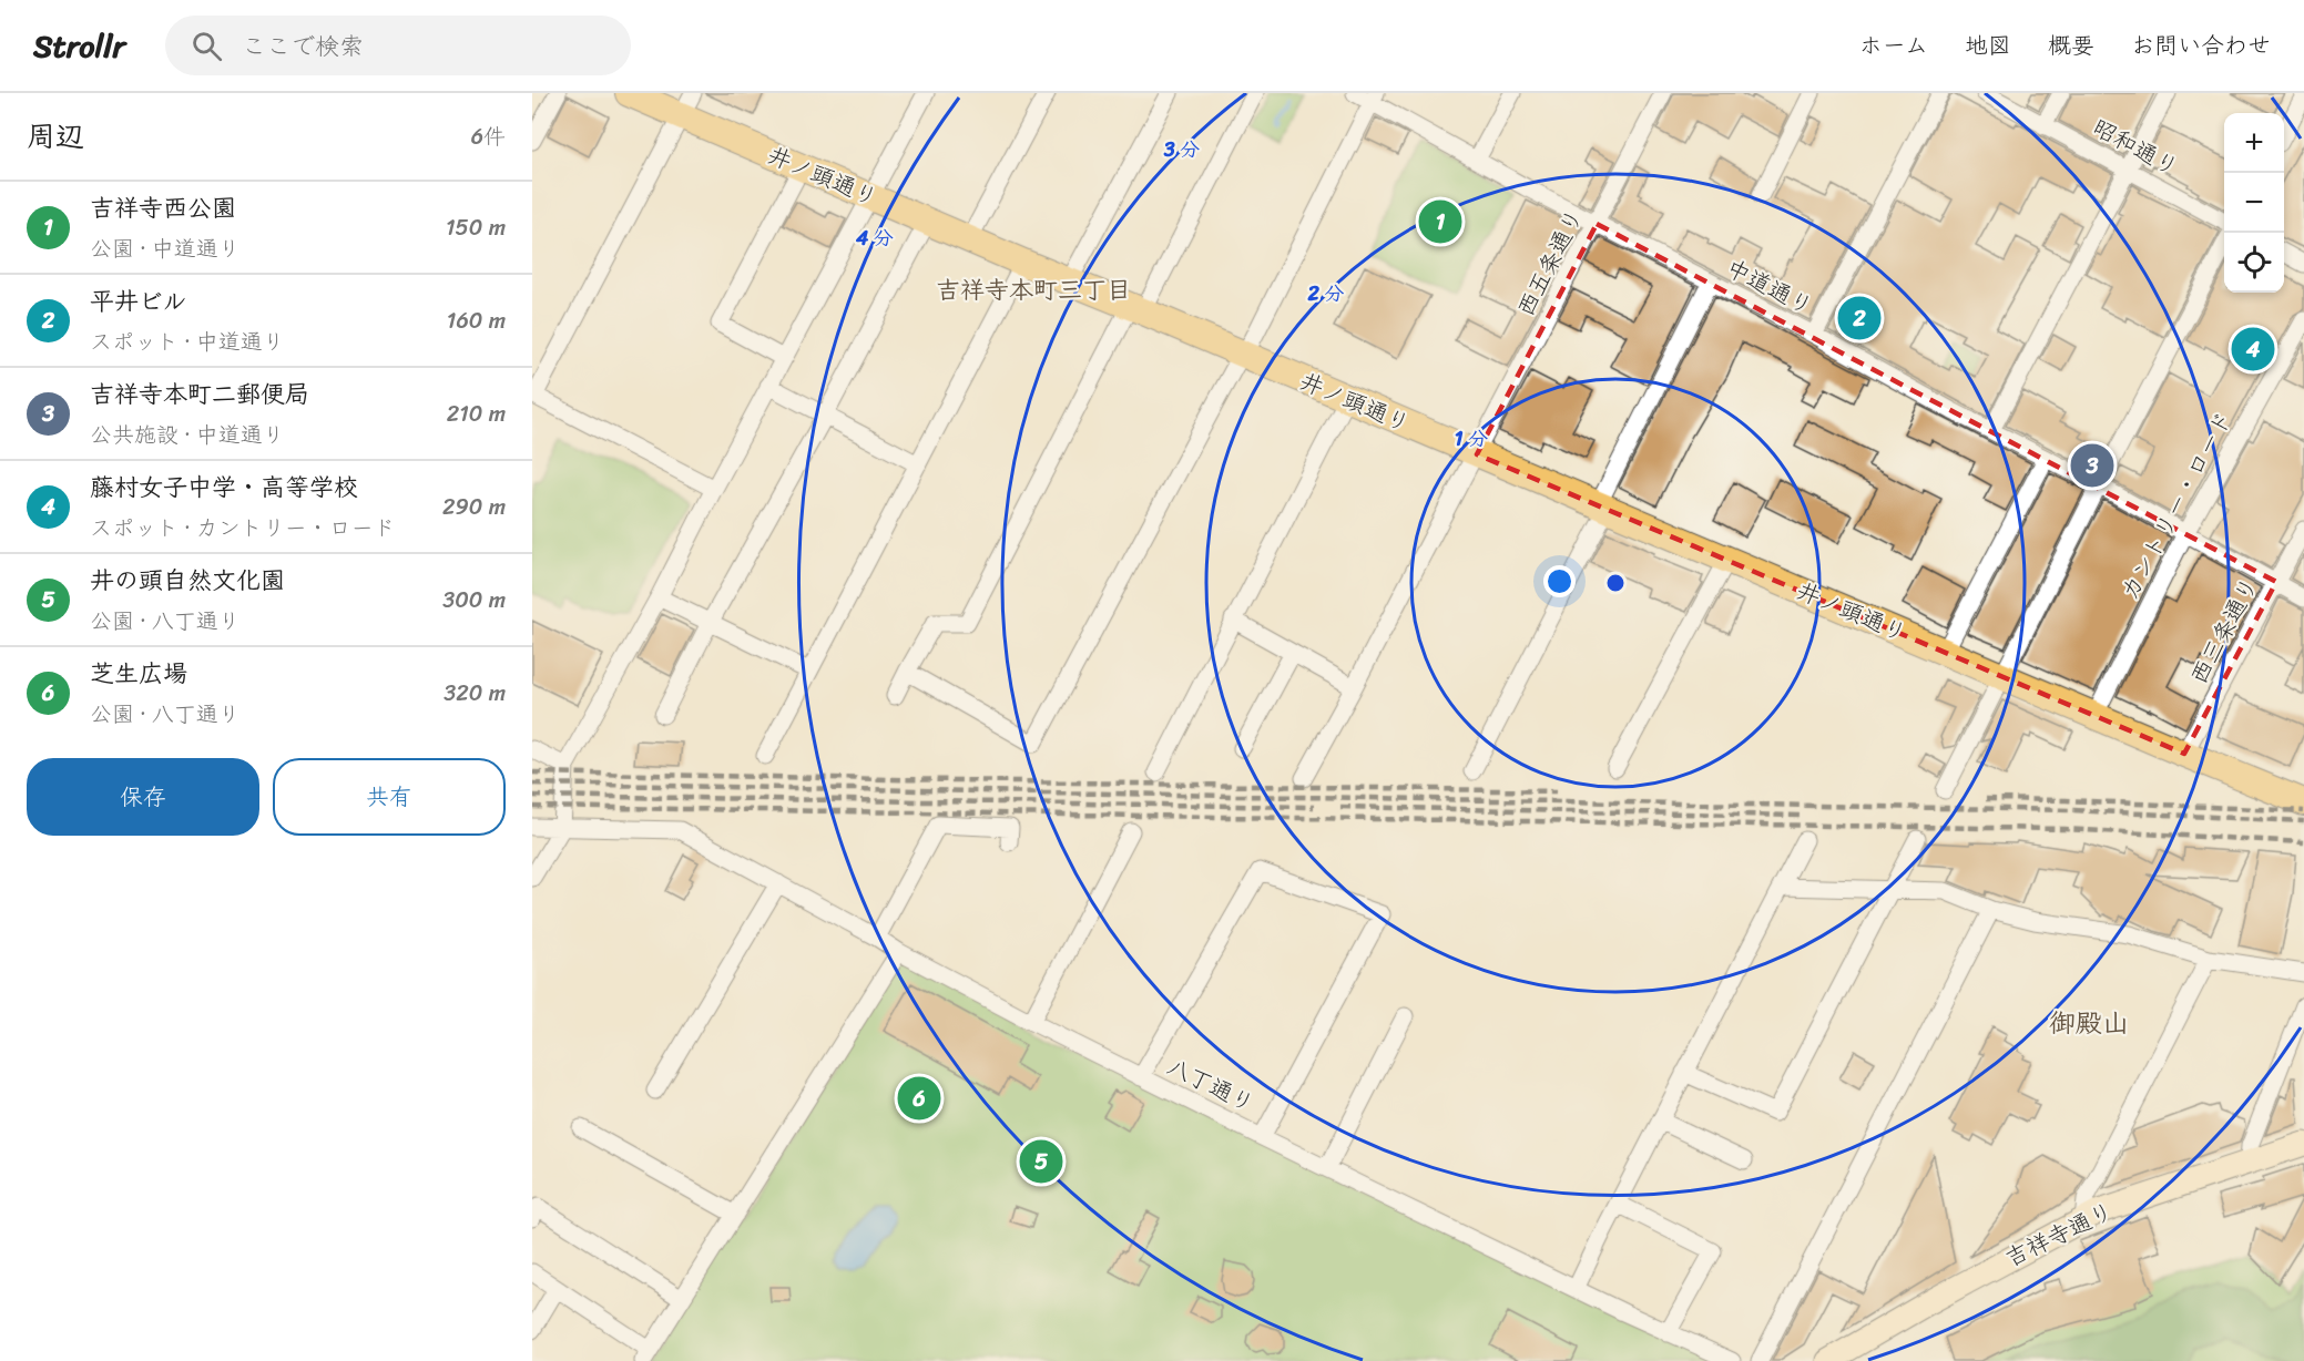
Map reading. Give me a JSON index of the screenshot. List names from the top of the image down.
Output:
{
  "streets": {
    "main road": ["井ノ頭通り", "吉祥寺通り"],
    "street": [
      "昭和通り",
      "西五条通り",
      "中道通り",
      "カントリー・ロード",
      "西三条通り",
      "八丁通り"
    ]
  },
  "crossings": [
    ["井ノ頭通り", "西五条通り"],
    ["井ノ頭通り", "カントリー・ロード"],
    ["井ノ頭通り", "西三条通り"],
    ["西五条通り", "中道通り"],
    ["中道通り", "カントリー・ロード"],
    ["中道通り", "西三条通り"]
  ],
  "districts": ["吉祥寺本町三丁目", "御殿山"],
  "page": {
    "header": "Strollr",
    "search": "ここで検索",
    "nav": [
      "ホーム",
      "地図",
      "概要",
      "お問い合わせ"
    ],
    "heading": ["周辺", "6件"],
    "map_buttons": ["+", "−"],
    "list": [
      {
        "mark": "1",
        "name": "吉祥寺西公園",
        "note": "公園 · 中道通り",
        "value": "150 m"
      },
      {
        "mark": "2",
        "name": "平井ビル",
        "note": "スポット · 中道通り",
        "value": "160 m"
      },
      {
        "mark": "3",
        "name": "吉祥寺本町二郵便局",
        "note": "公共施設 · 中道通り",
        "value": "210 m"
      },
      {
        "mark": "4",
        "name": "藤村女子中学・高等学校",
        "note": "スポット · カントリー・ロード",
        "value": "290 m"
      },
      {
        "mark": "5",
        "name": "井の頭自然文化園",
        "note": "公園 · 八丁通り",
        "value": "300 m"
      },
      {
        "mark": "6",
        "name": "芝生広場",
        "note": "公園 · 八丁通り",
        "value": "320 m"
      }
    ],
    "pins": [
      "1",
      "2",
      "4",
      "3",
      "6",
      "5"
    ],
    "buttons": ["保存", "共有"]
  },
  "rings": [
    "3 分",
    "4 分",
    "2 分",
    "1 分"
  ]
}
